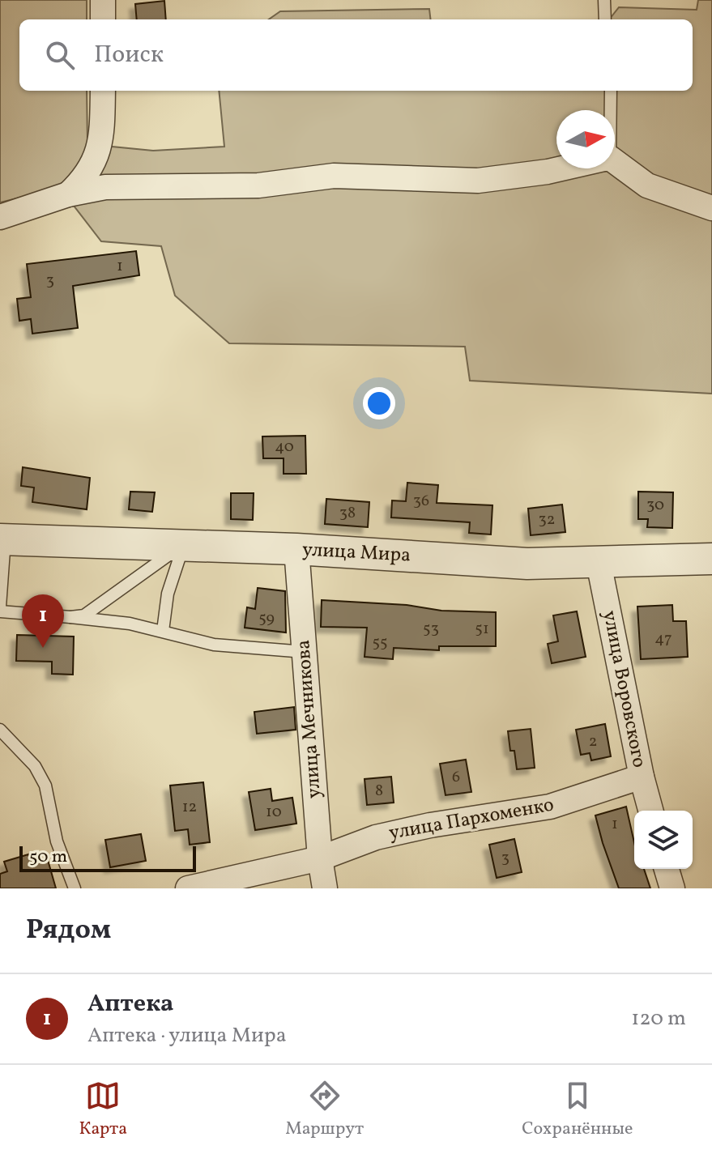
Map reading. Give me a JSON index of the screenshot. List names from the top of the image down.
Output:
{
  "streets": {
    "street": [
      "улица Мира",
      "улица Воровского",
      "улица Мечникова",
      "улица Пархоменко"
    ]
  },
  "crossings": [
    ["улица Мира", "улица Воровского"],
    ["улица Мира", "улица Мечникова"],
    ["улица Воровского", "улица Пархоменко"],
    ["улица Мечникова", "улица Пархоменко"]
  ],
  "house_numbers": [
    "1",
    "3",
    "40",
    "36",
    "30",
    "38",
    "32",
    "59",
    "53",
    "51",
    "47",
    "55",
    "2",
    "6",
    "8",
    "12",
    "10",
    "1",
    "3"
  ],
  "scale_bar": "50 m",
  "north": "right",
  "page": {
    "search": "Поиск",
    "pins": "1",
    "scale": "50 m",
    "heading": "Рядом",
    "list": [
      {
        "mark": "1",
        "name": "Аптека",
        "note": "Аптека · улица Мира",
        "value": "120 m"
      }
    ],
    "nav": ["Карта", "Маршрут", "Сохранённые"]
  }
}
